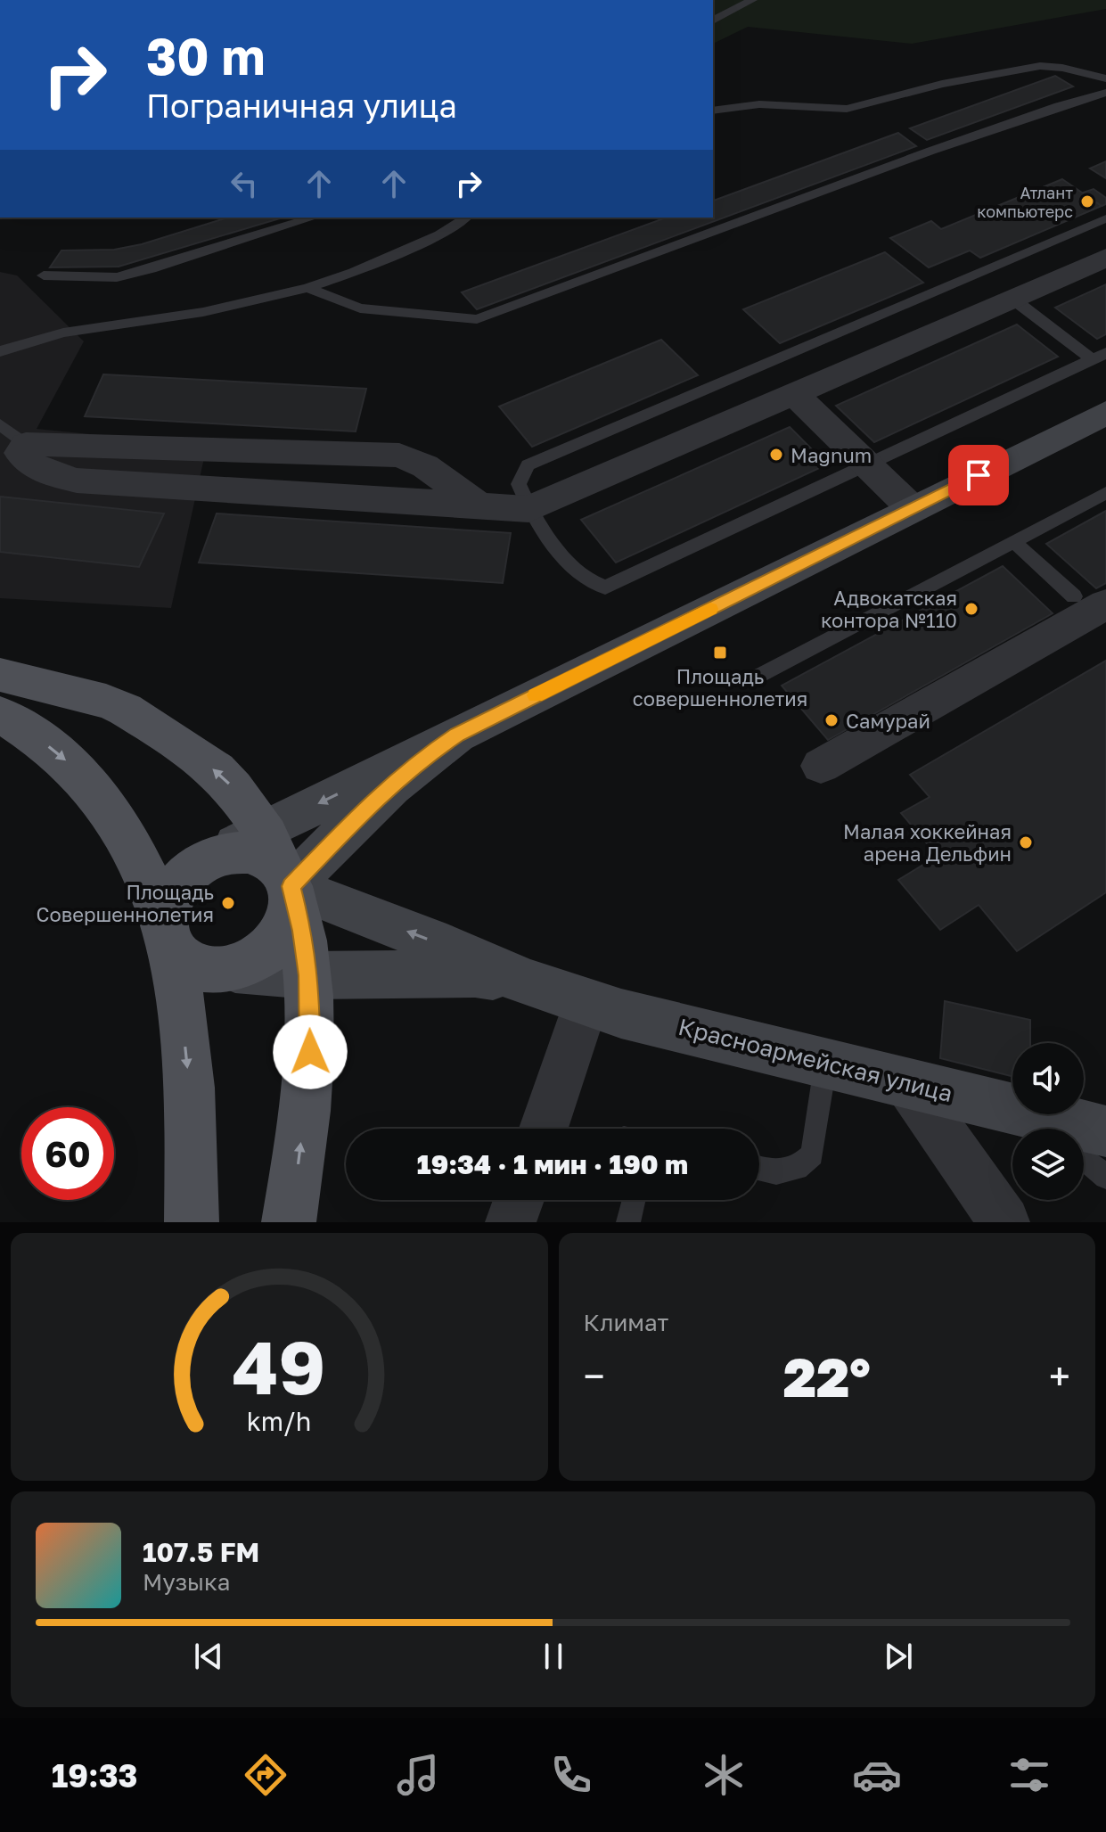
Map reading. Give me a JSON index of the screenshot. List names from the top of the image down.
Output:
{
  "streets": {
    "main road": ["Красноармейская улица"]
  },
  "places": {
    "other": [
      "Атлант компьютерс",
      "Magnum",
      "Адвокатская контора №110",
      "Самурай",
      "Малая хоккейная арена Дельфин",
      "Площадь Совершеннолетия"
    ],
    "transit": ["Площадь совершеннолетия"]
  },
  "page": {
    "turn": ["30 m", "Пограничная улица"],
    "limit": "60",
    "trip": "19:34 · 1 мин · 190 m",
    "tile": "Климат",
    "heat": ["−", "22°", "+"],
    "song": ["107.5 FM", "Музыка"],
    "tabs": "19:33",
    "gauge": ["49", "km/h"]
  }
}
